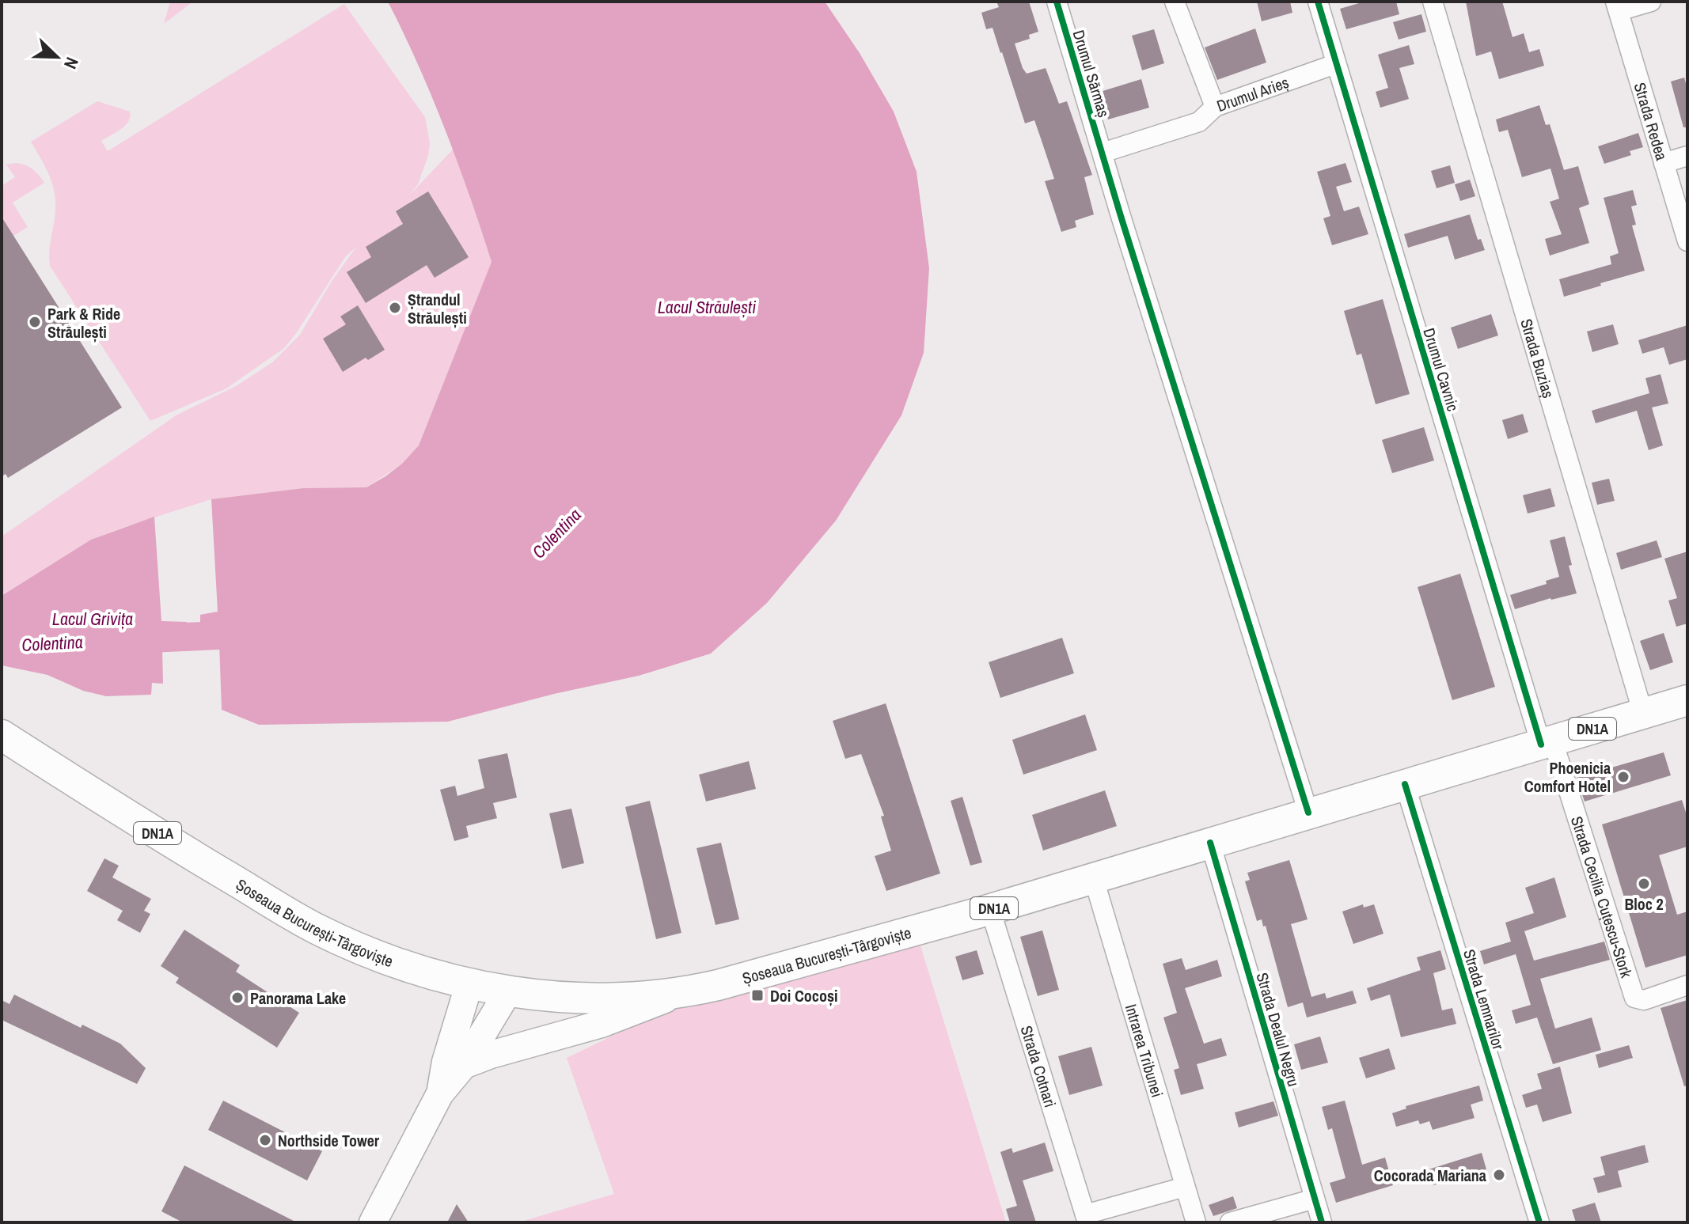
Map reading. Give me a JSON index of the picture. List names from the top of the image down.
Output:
{
  "streets": {
    "main road": ["DN1A", "Șoseaua București-Târgoviște"],
    "street": [
      "Drumul Sărmaș",
      "Drumul Arieș",
      "Strada Redea",
      "Strada Buziaș",
      "Drumul Cavnic",
      "Strada Cecilia Cuțescu-Stork",
      "Strada Lemnarilor",
      "Strada Dealul Negru",
      "Intrarea Tribunei",
      "Strada Cotnari"
    ]
  },
  "crossings": [
    ["Drumul Sărmaș", "Drumul Arieș"],
    ["Drumul Sărmaș", "Șoseaua București-Târgoviște"],
    ["Drumul Arieș", "Drumul Cavnic"],
    ["Strada Buziaș", "Șoseaua București-Târgoviște"],
    ["Drumul Cavnic", "Strada Cecilia Cuțescu-Stork"],
    ["Drumul Cavnic", "Șoseaua București-Târgoviște"],
    ["Strada Cecilia Cuțescu-Stork", "Șoseaua București-Târgoviște"],
    ["Șoseaua București-Târgoviște", "Strada Lemnarilor"],
    ["Șoseaua București-Târgoviște", "Strada Dealul Negru"],
    ["Șoseaua București-Târgoviște", "Intrarea Tribunei"],
    ["Șoseaua București-Târgoviște", "Strada Cotnari"]
  ],
  "water": ["Lacul Străulești", "Colentina", "Lacul Grivița"],
  "places": {
    "other": [
      "Ștrandul Străulești",
      "Park & Ride Străulești",
      "Phoenicia Comfort Hotel",
      "Bloc 2",
      "Panorama Lake",
      "Northside Tower",
      "Cocorada Mariana"
    ],
    "transit": ["Doi Cocoși"]
  },
  "north": "bottom right"
}
